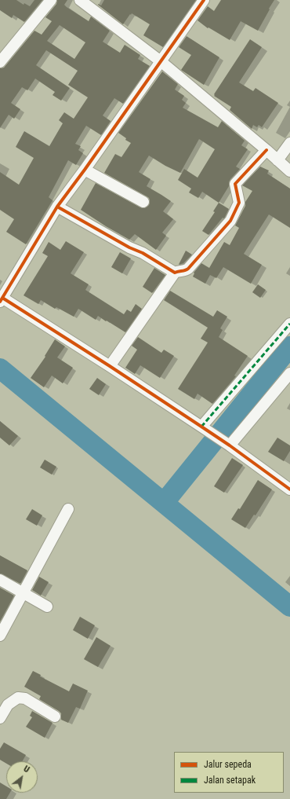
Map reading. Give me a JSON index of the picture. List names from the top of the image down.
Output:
{
  "legend": ["Jalur sepeda", "Jalan setapak"],
  "north": "top right"
}
